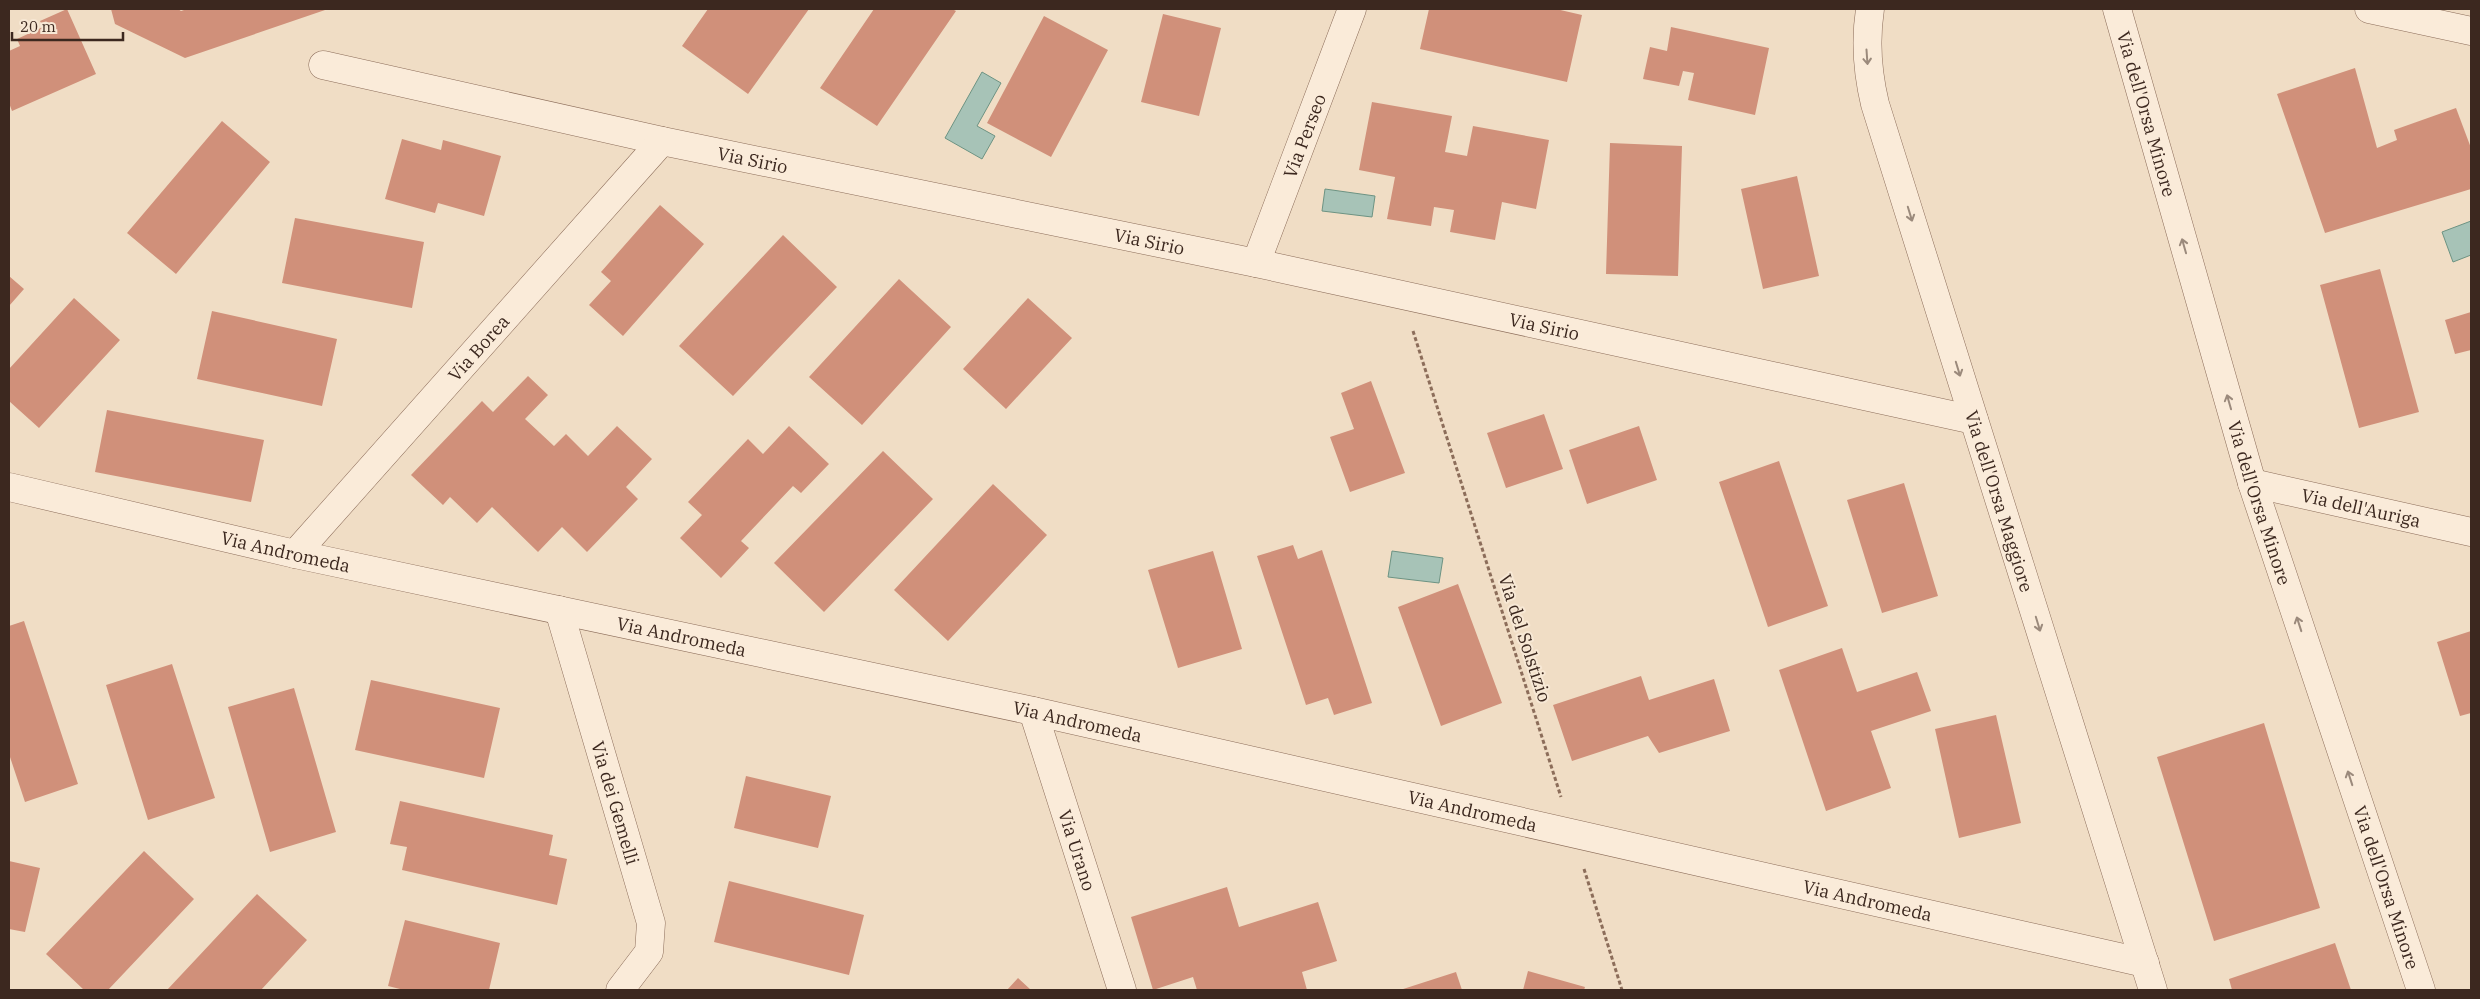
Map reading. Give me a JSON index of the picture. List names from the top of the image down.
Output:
{
  "streets": {
    "street": [
      "Via dell'Orsa Minore",
      "Via Perseo",
      "Via Sirio",
      "Via Borea",
      "Via dell'Orsa Maggiore",
      "Via dell'Auriga",
      "Via Andromeda",
      "Via dei Gemelli",
      "Via Urano"
    ],
    "path": ["Via del Solstizio"]
  },
  "crossings": [
    ["Via dell'Orsa Minore", "Via dell'Auriga"],
    ["Via Perseo", "Via Sirio"],
    ["Via Sirio", "Via Borea"],
    ["Via Sirio", "Via dell'Orsa Maggiore"],
    ["Via Sirio", "Via del Solstizio"],
    ["Via Borea", "Via Andromeda"],
    ["Via dell'Orsa Maggiore", "Via Andromeda"],
    ["Via Andromeda", "Via del Solstizio"],
    ["Via Andromeda", "Via dei Gemelli"],
    ["Via Andromeda", "Via Urano"]
  ],
  "one_way": ["Via dell'Orsa Minore", "Via dell'Orsa Maggiore"],
  "scale_bar": "20 m"
}
